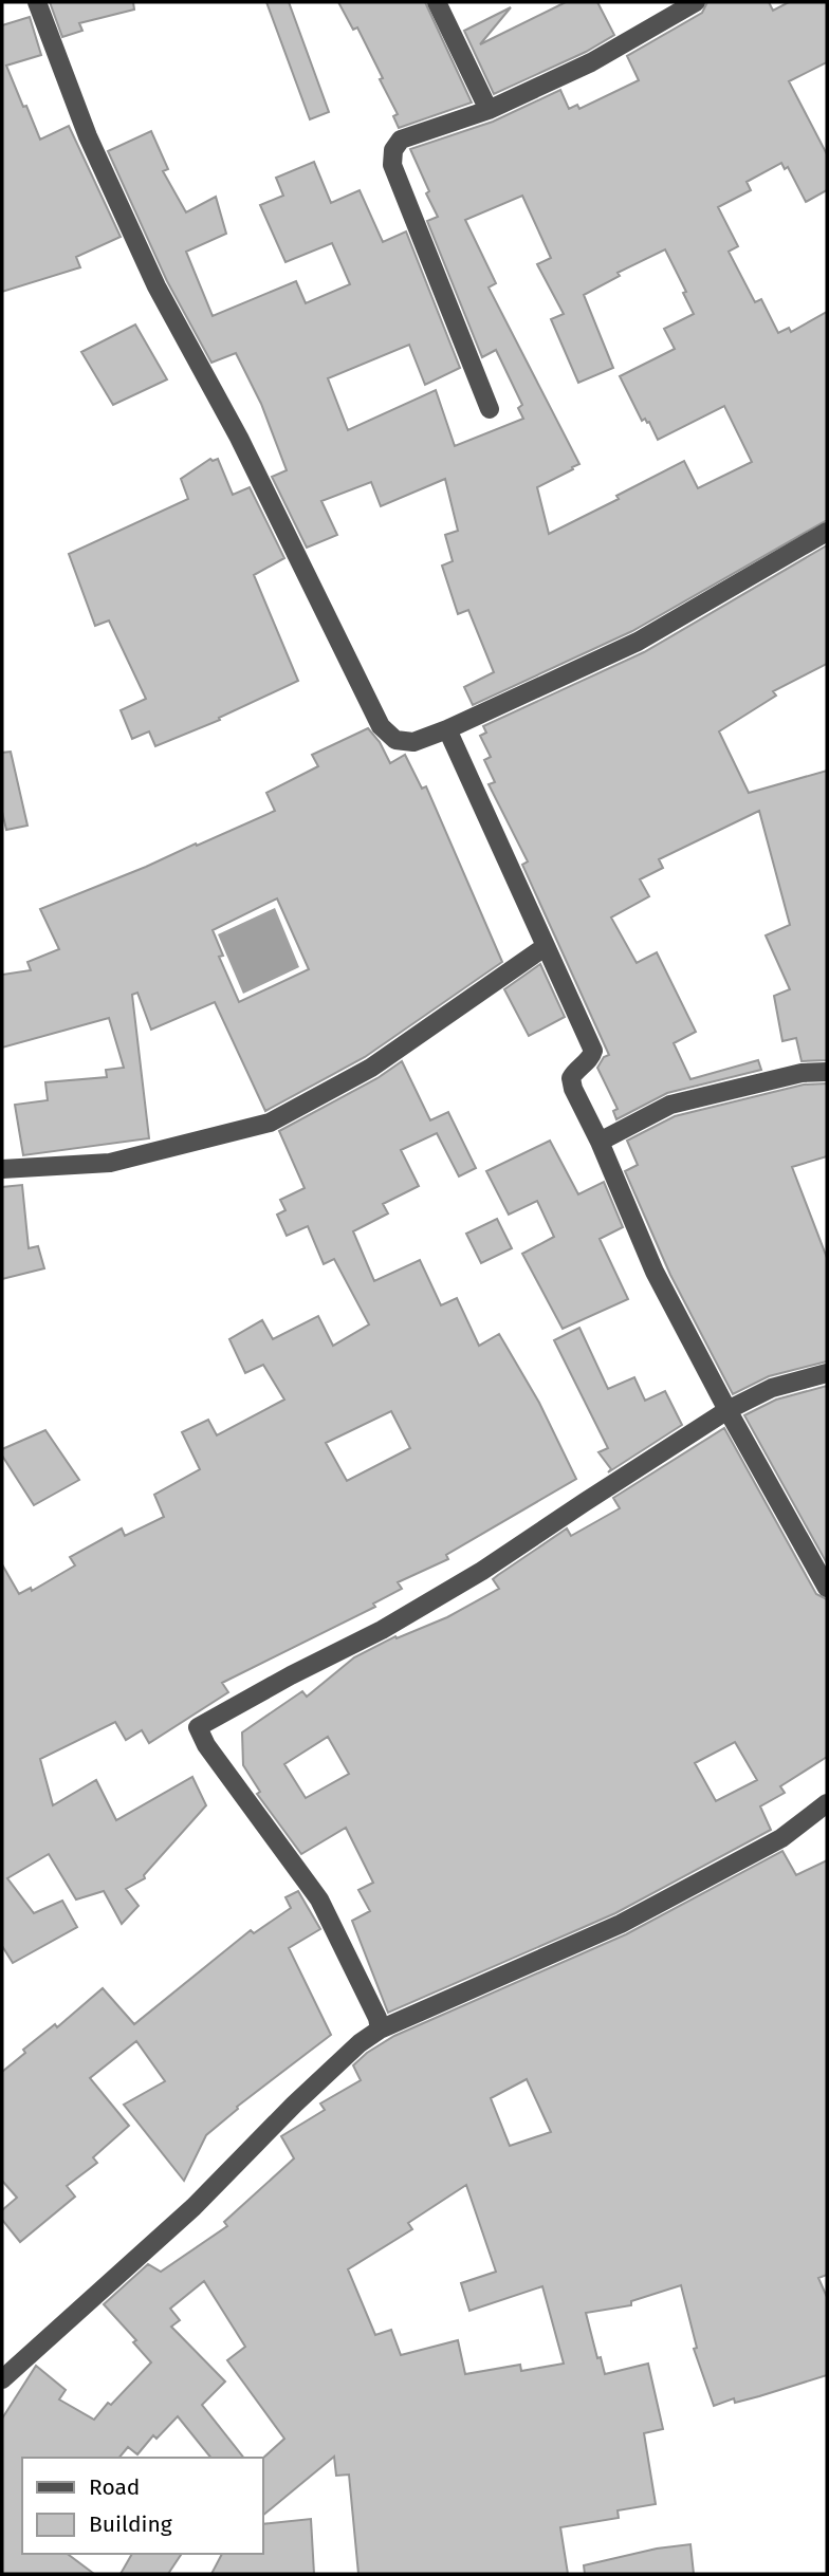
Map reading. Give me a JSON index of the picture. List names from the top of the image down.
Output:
{
  "legend": ["Road", "Building"]
}
